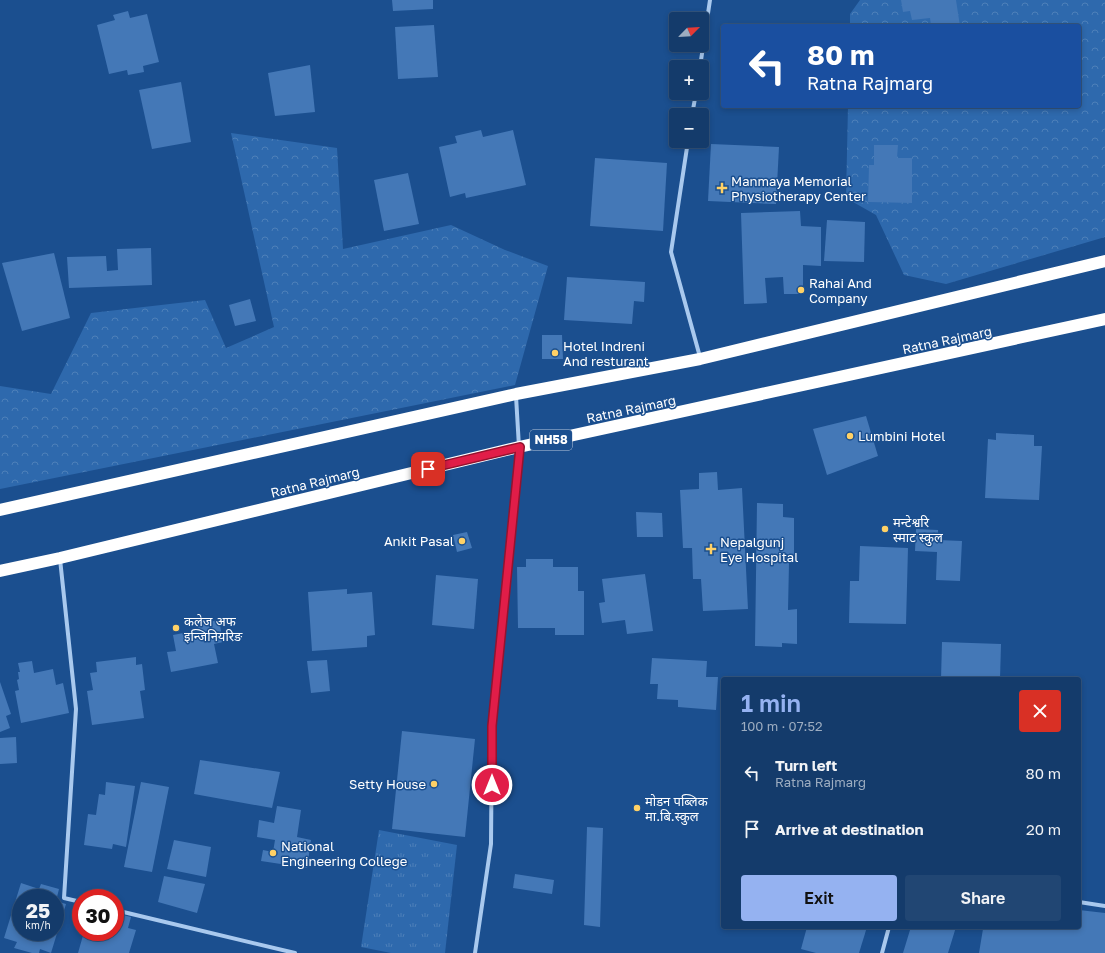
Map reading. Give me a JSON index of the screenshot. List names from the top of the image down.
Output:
{
  "streets": {
    "highway": ["Ratna Rajmarg", "NH58"]
  },
  "places": {
    "health": ["Manmaya Memorial Physiotherapy Center", "Nepalgunj Eye Hospital"],
    "other": [
      "Rahai And Company",
      "Hotel Indreni And resturant",
      "Lumbini Hotel",
      "मन्टेश्वरि स्माट स्कुल",
      "Ankit Pasal",
      "कलेज अफ इन्जिनियरिङ",
      "Setty House",
      "माेडन पब्लिक मा.बि.स्कुल",
      "National Engineering College"
    ]
  },
  "north": "top right",
  "page": {
    "map_buttons": ["+", "−"],
    "turn": ["80 m", "Ratna Rajmarg"],
    "heading": ["1 min", "100 m · 07:52"],
    "list": [
      {
        "name": "Turn left",
        "note": "Ratna Rajmarg",
        "value": "80 m"
      },
      {
        "name": "Arrive at destination",
        "value": "20 m"
      }
    ],
    "buttons": ["Exit", "Share"],
    "speed": "25 km/h",
    "limit": "30"
  }
}
